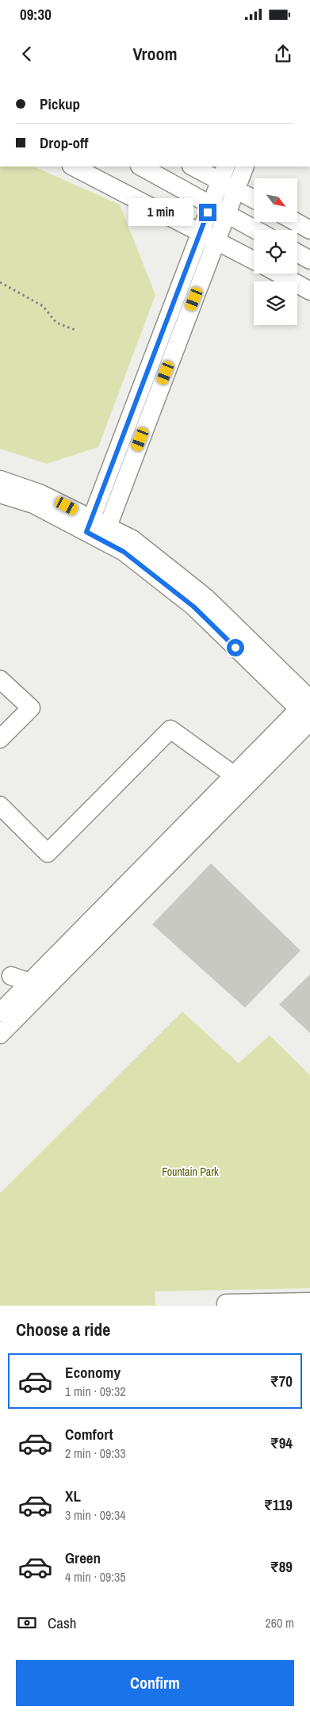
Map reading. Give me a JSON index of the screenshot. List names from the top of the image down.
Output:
{
  "parks": ["Fountain Park"],
  "north": "bottom right",
  "page": {
    "status": "09:30",
    "header": "Vroom",
    "banner": ["Pickup", "Drop-off"],
    "bubble": "1 min",
    "heading": "Choose a ride",
    "list": [
      {
        "name": "Economy",
        "note": "1 min · 09:32",
        "value": "₹70"
      },
      {
        "name": "Comfort",
        "note": "2 min · 09:33",
        "value": "₹94"
      },
      {
        "name": "XL",
        "note": "3 min · 09:34",
        "value": "₹119"
      },
      {
        "name": "Green",
        "note": "4 min · 09:35",
        "value": "₹89"
      }
    ],
    "pay": ["Cash", "260 m"],
    "buttons": "Confirm"
  }
}
